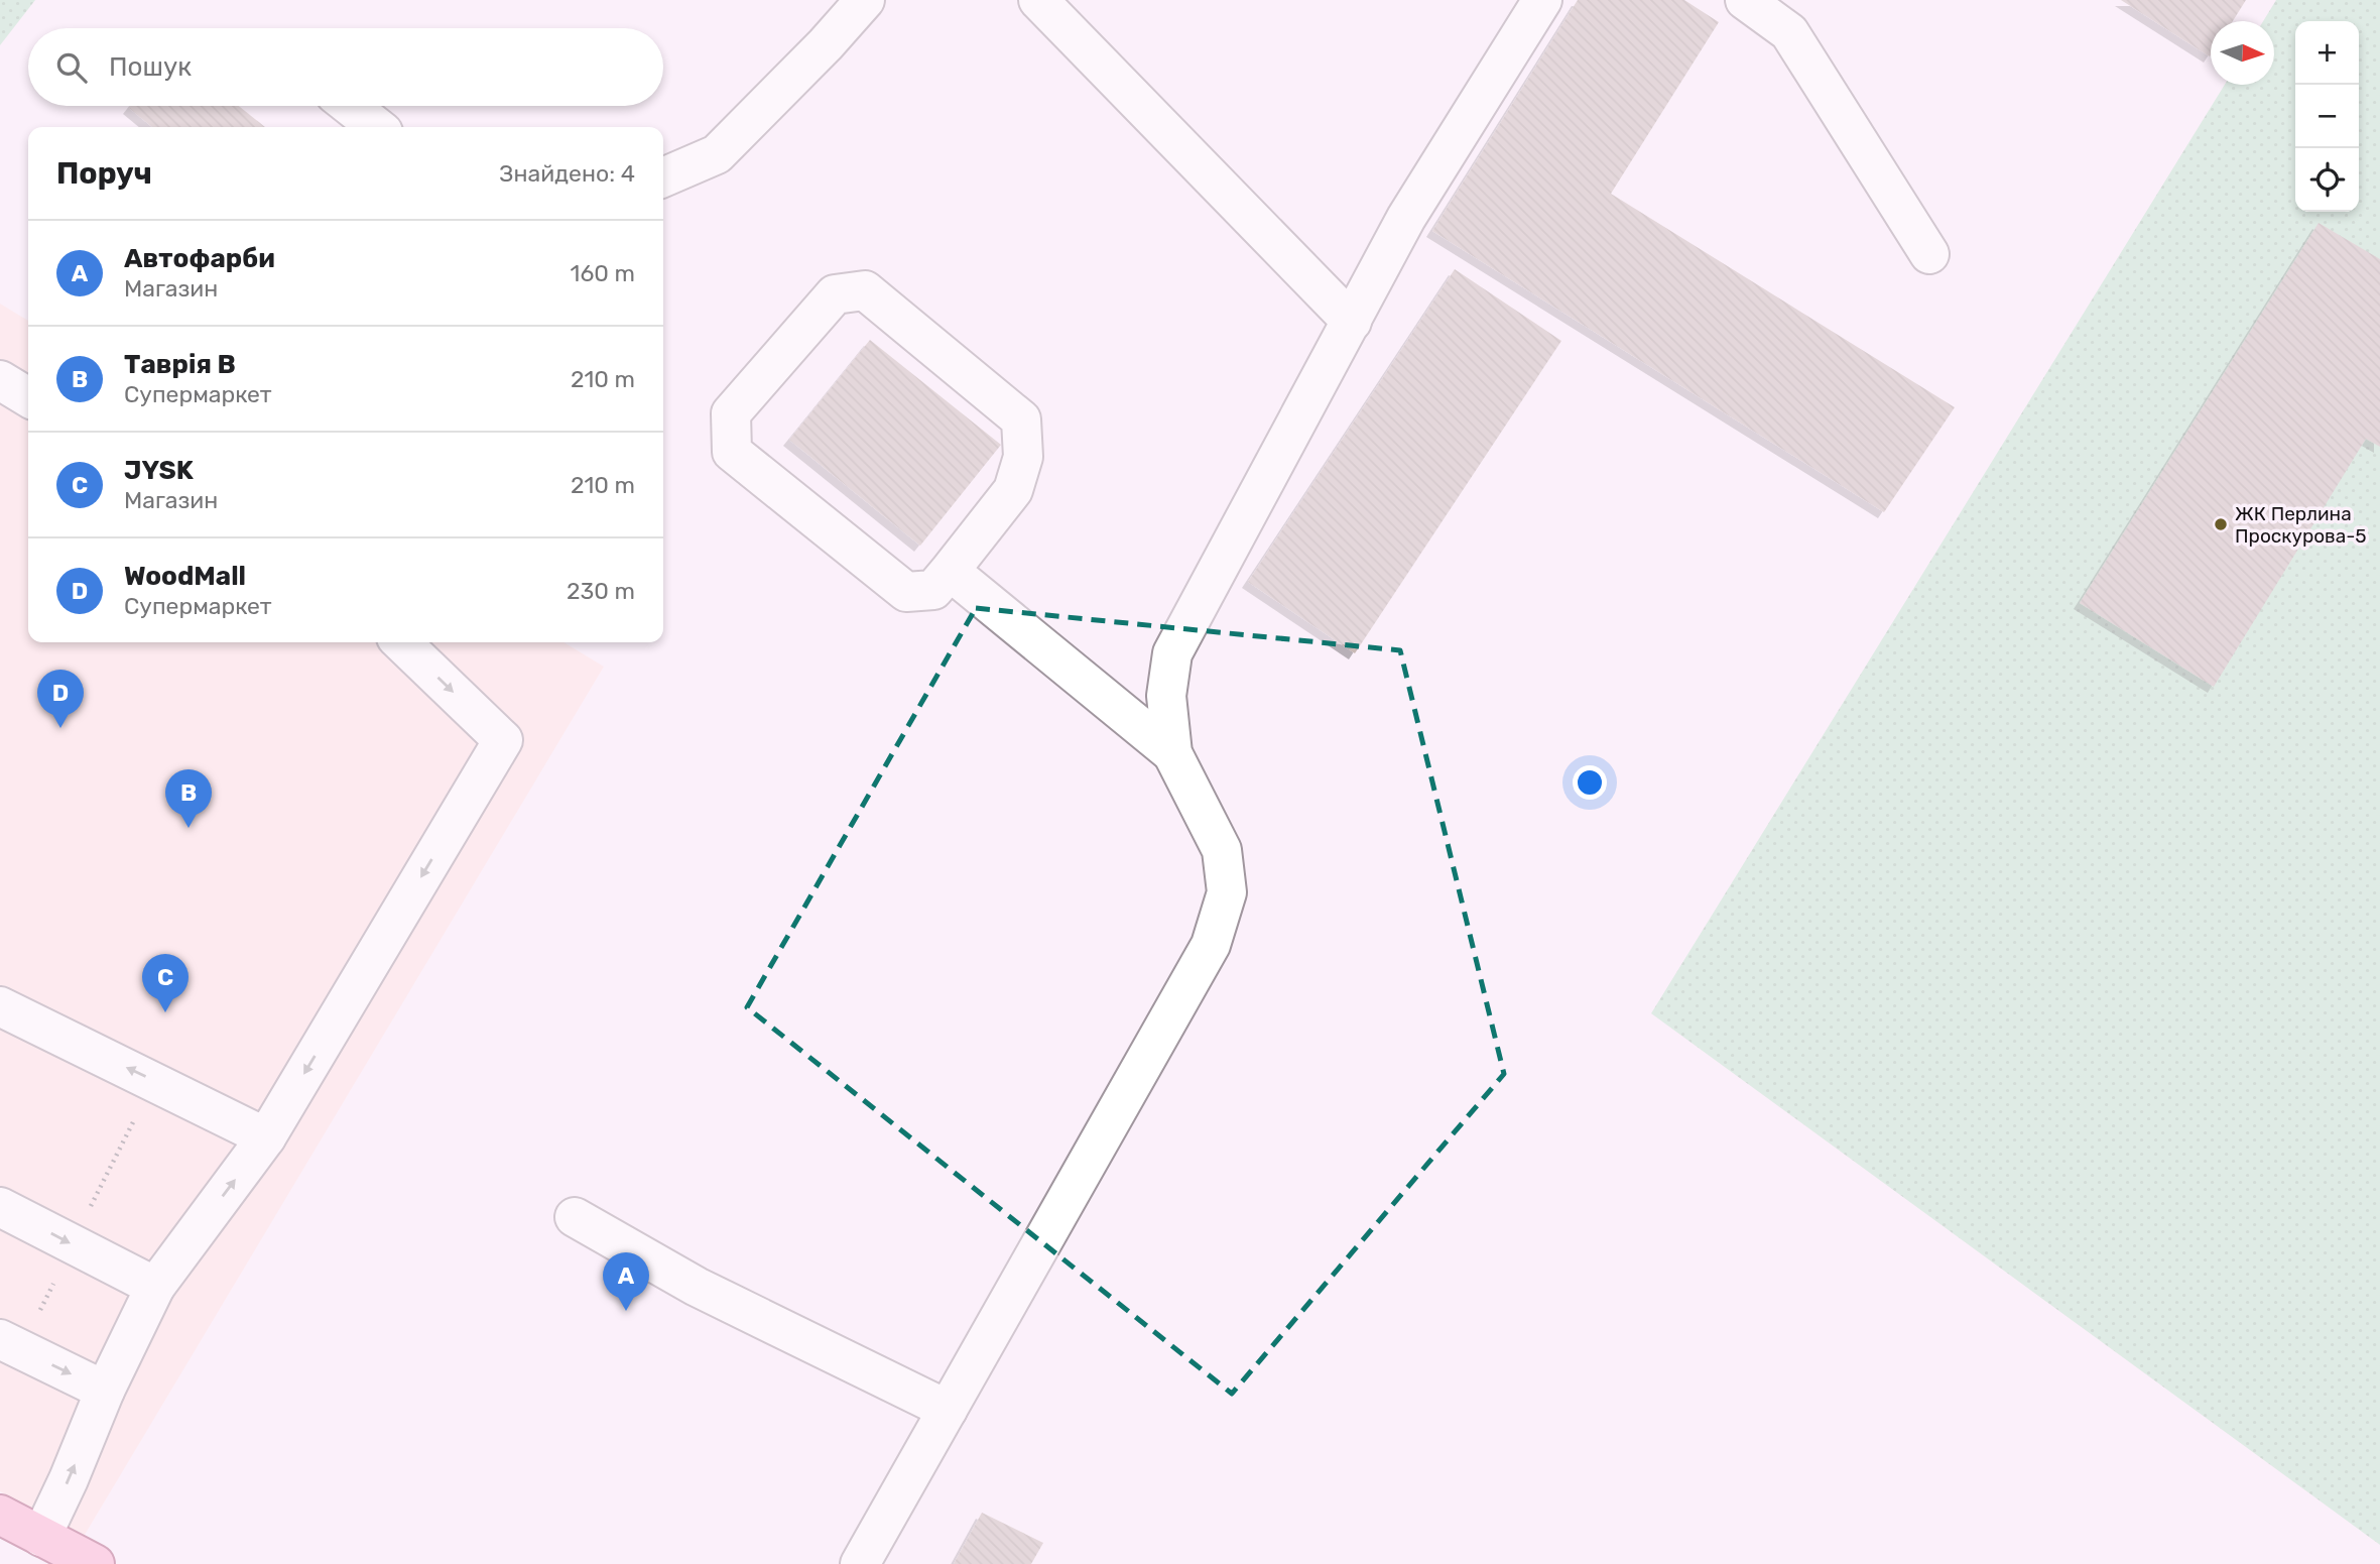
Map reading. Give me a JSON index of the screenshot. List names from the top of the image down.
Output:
{
  "places": ["ЖК Перлина Проскурова-5"],
  "north": "right",
  "page": {
    "map_buttons": ["+", "−"],
    "search": "Пошук",
    "heading": ["Поруч", "Знайдено: 4"],
    "list": [
      {
        "mark": "A",
        "name": "Автофарби",
        "note": "Магазин",
        "value": "160 m"
      },
      {
        "mark": "B",
        "name": "Таврія В",
        "note": "Супермаркет",
        "value": "210 m"
      },
      {
        "mark": "C",
        "name": "JYSK",
        "note": "Магазин",
        "value": "210 m"
      },
      {
        "mark": "D",
        "name": "WoodMall",
        "note": "Супермаркет",
        "value": "230 m"
      }
    ],
    "pins": [
      "D",
      "B",
      "C",
      "A"
    ]
  }
}
